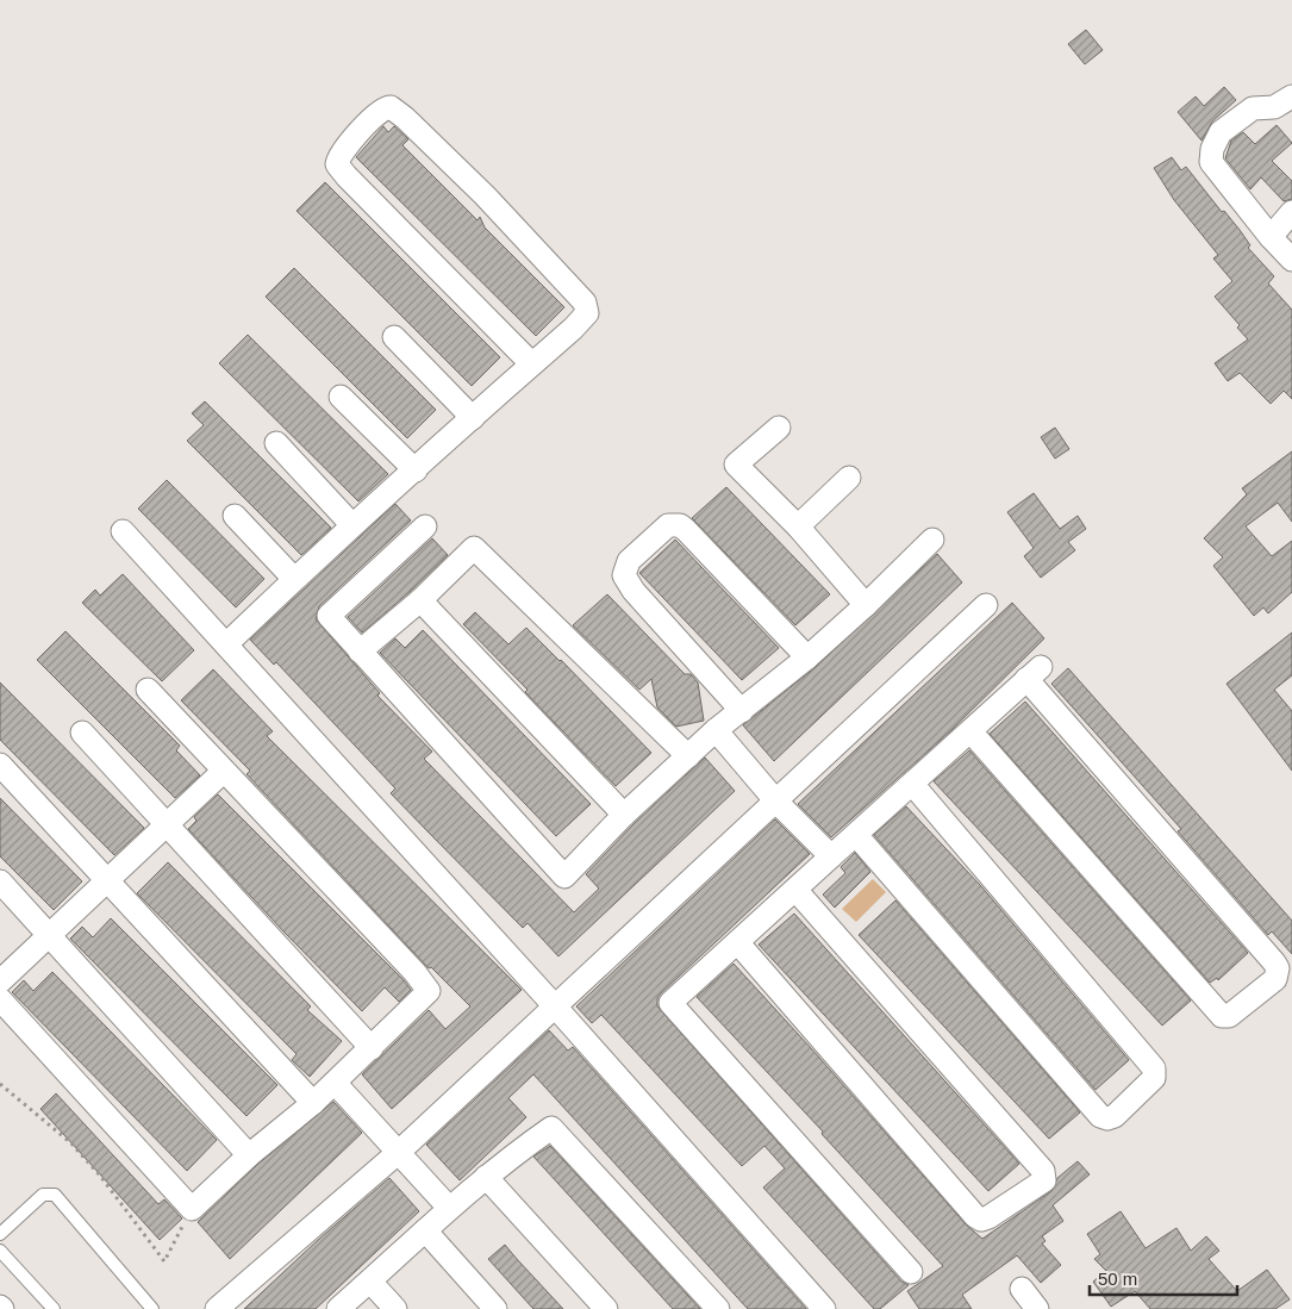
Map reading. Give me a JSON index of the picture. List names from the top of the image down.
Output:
{
  "scale_bar": "50 m"
}
